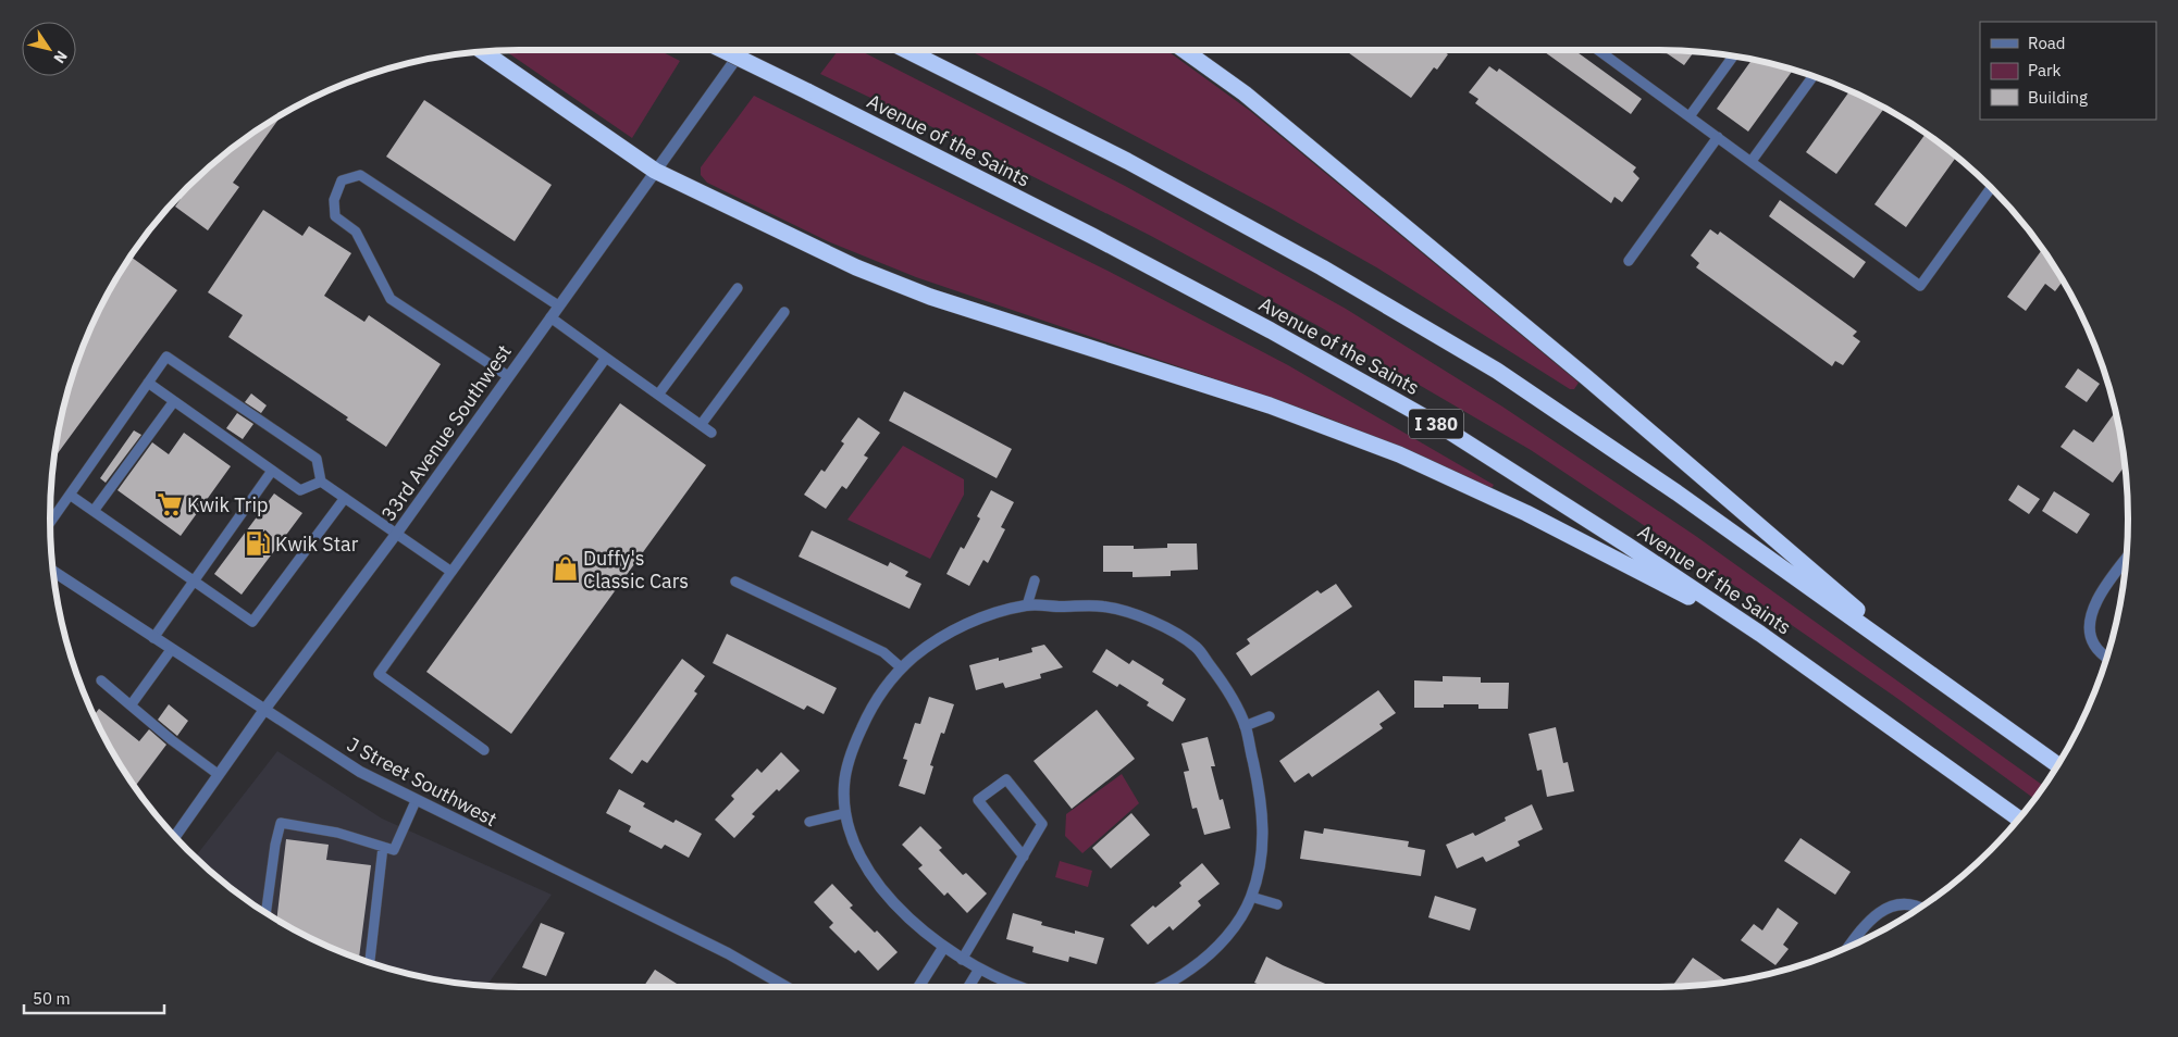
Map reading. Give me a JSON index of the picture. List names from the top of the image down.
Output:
{
  "streets": {
    "highway": ["Avenue of the Saints", "I 380"],
    "street": ["33rd Avenue Southwest", "J Street Southwest"]
  },
  "crossings": [
    ["33rd Avenue Southwest", "J Street Southwest"]
  ],
  "places": {
    "supermarket": ["Kwik Trip"],
    "fuel station": ["Kwik Star"],
    "shop": ["Duffy's Classic Cars"]
  },
  "legend": ["Road", "Park", "Building"],
  "scale_bar": "50 m",
  "north": "bottom right"
}
